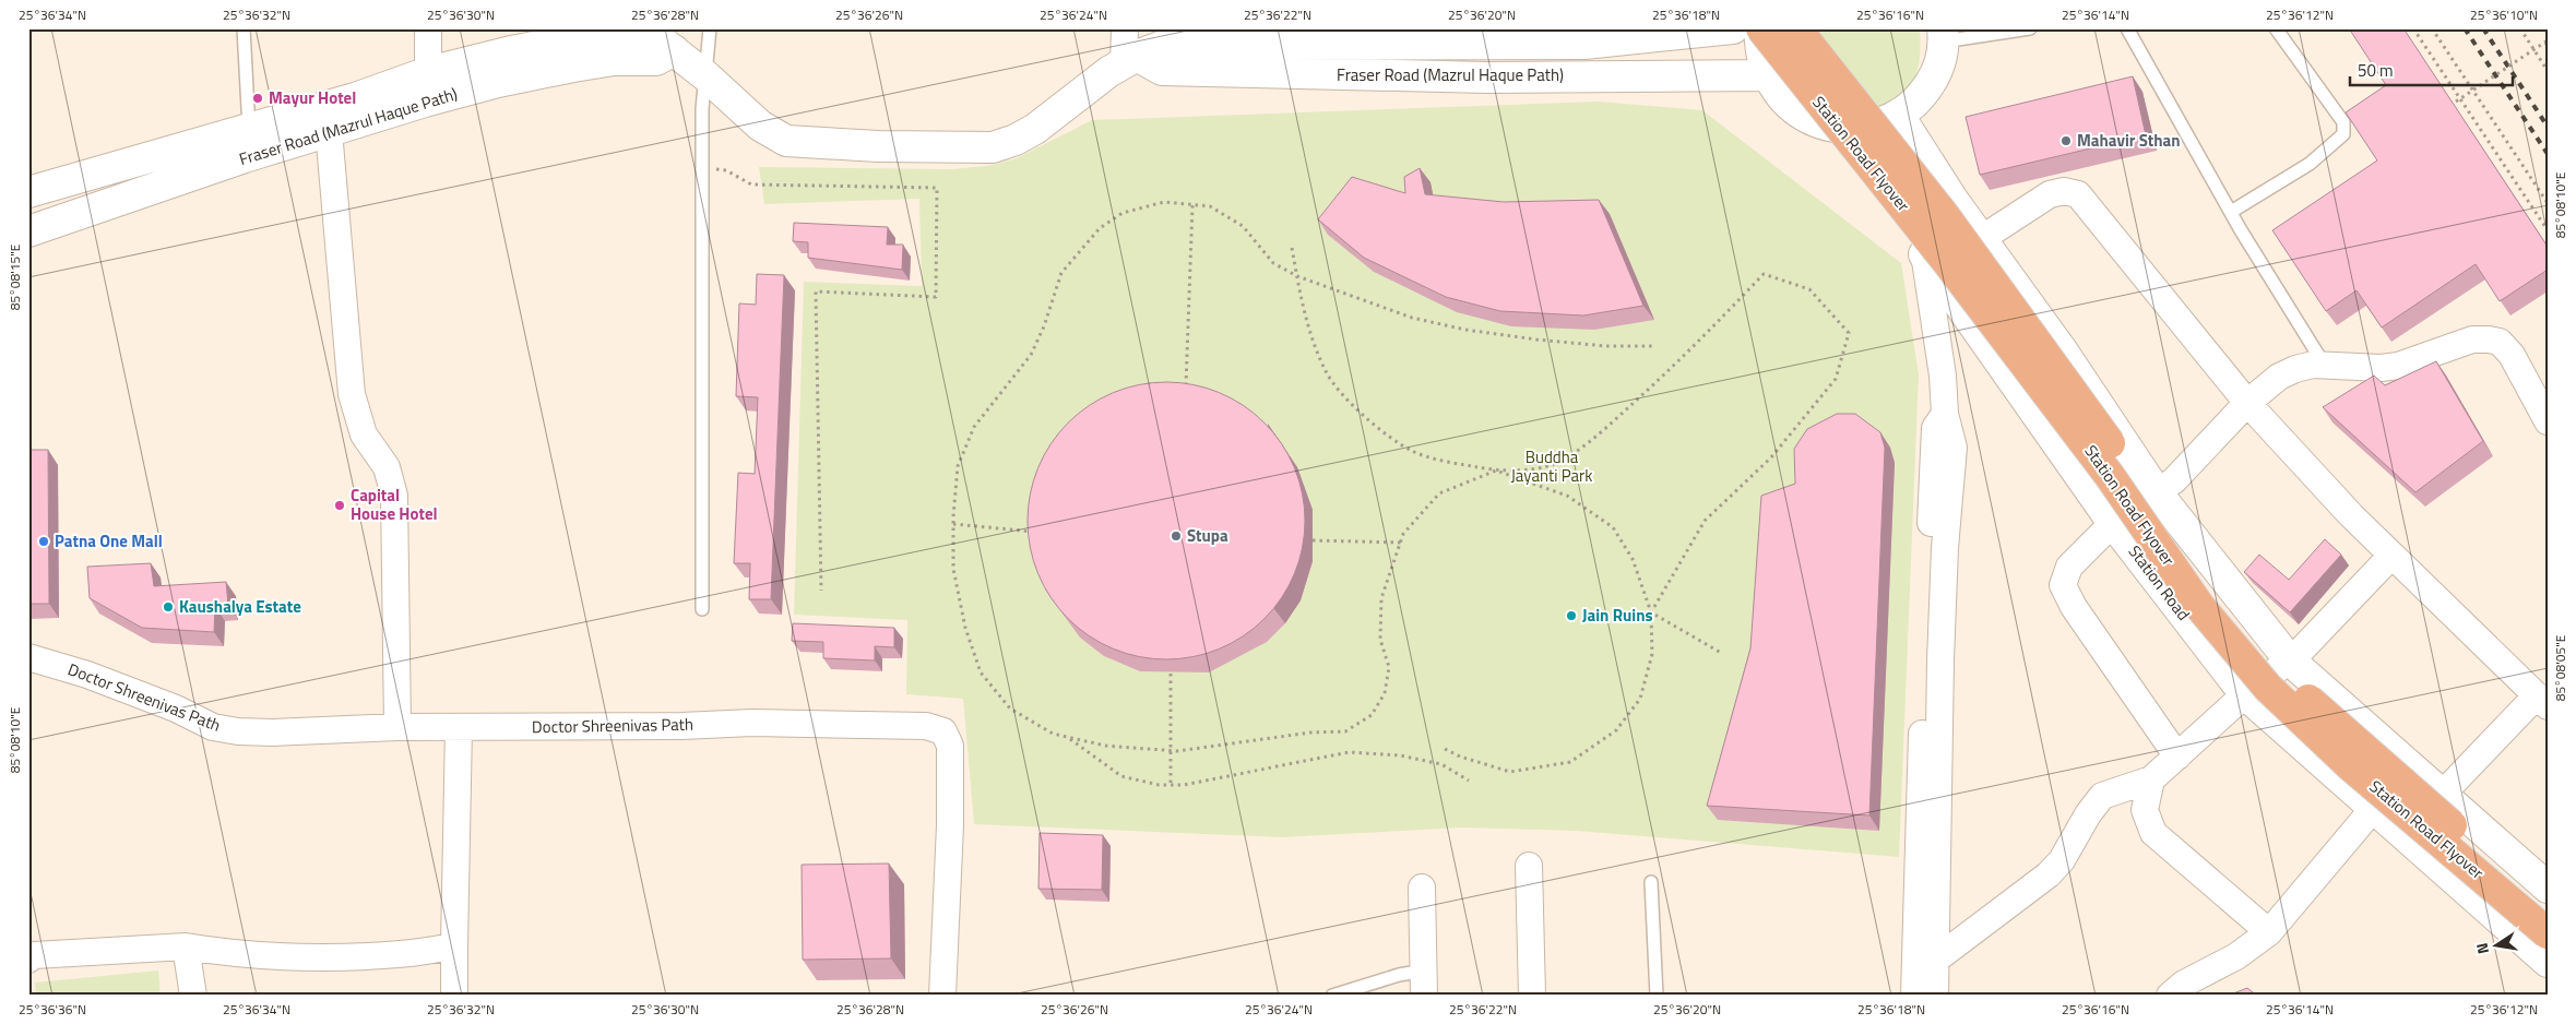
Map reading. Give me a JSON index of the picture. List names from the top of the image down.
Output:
{
  "streets": {
    "main road": ["Fraser Road (Mazrul Haque Path)", "Station Road Flyover", "Station Road"],
    "street": ["Doctor Shreenivas Path"]
  },
  "parks": ["Buddha Jayanti Park"],
  "places": [
    "Mayur Hotel",
    "Mahavir Sthan",
    "Capital House Hotel",
    "Stupa",
    "Patna One Mall",
    "Kaushalya Estate",
    "Jain Ruins"
  ],
  "scale_bar": "50 m",
  "north": "left",
  "coordinates": [
    "25°36'34\"N",
    "25°36'32\"N",
    "25°36'30\"N",
    "25°36'28\"N",
    "25°36'26\"N",
    "25°36'24\"N",
    "25°36'22\"N",
    "25°36'20\"N",
    "25°36'18\"N",
    "25°36'16\"N",
    "25°36'14\"N",
    "25°36'12\"N",
    "25°36'10\"N",
    "85°08'10\"E",
    "85°08'15\"E",
    "85°08'05\"E",
    "25°36'36\"N"
  ]
}
